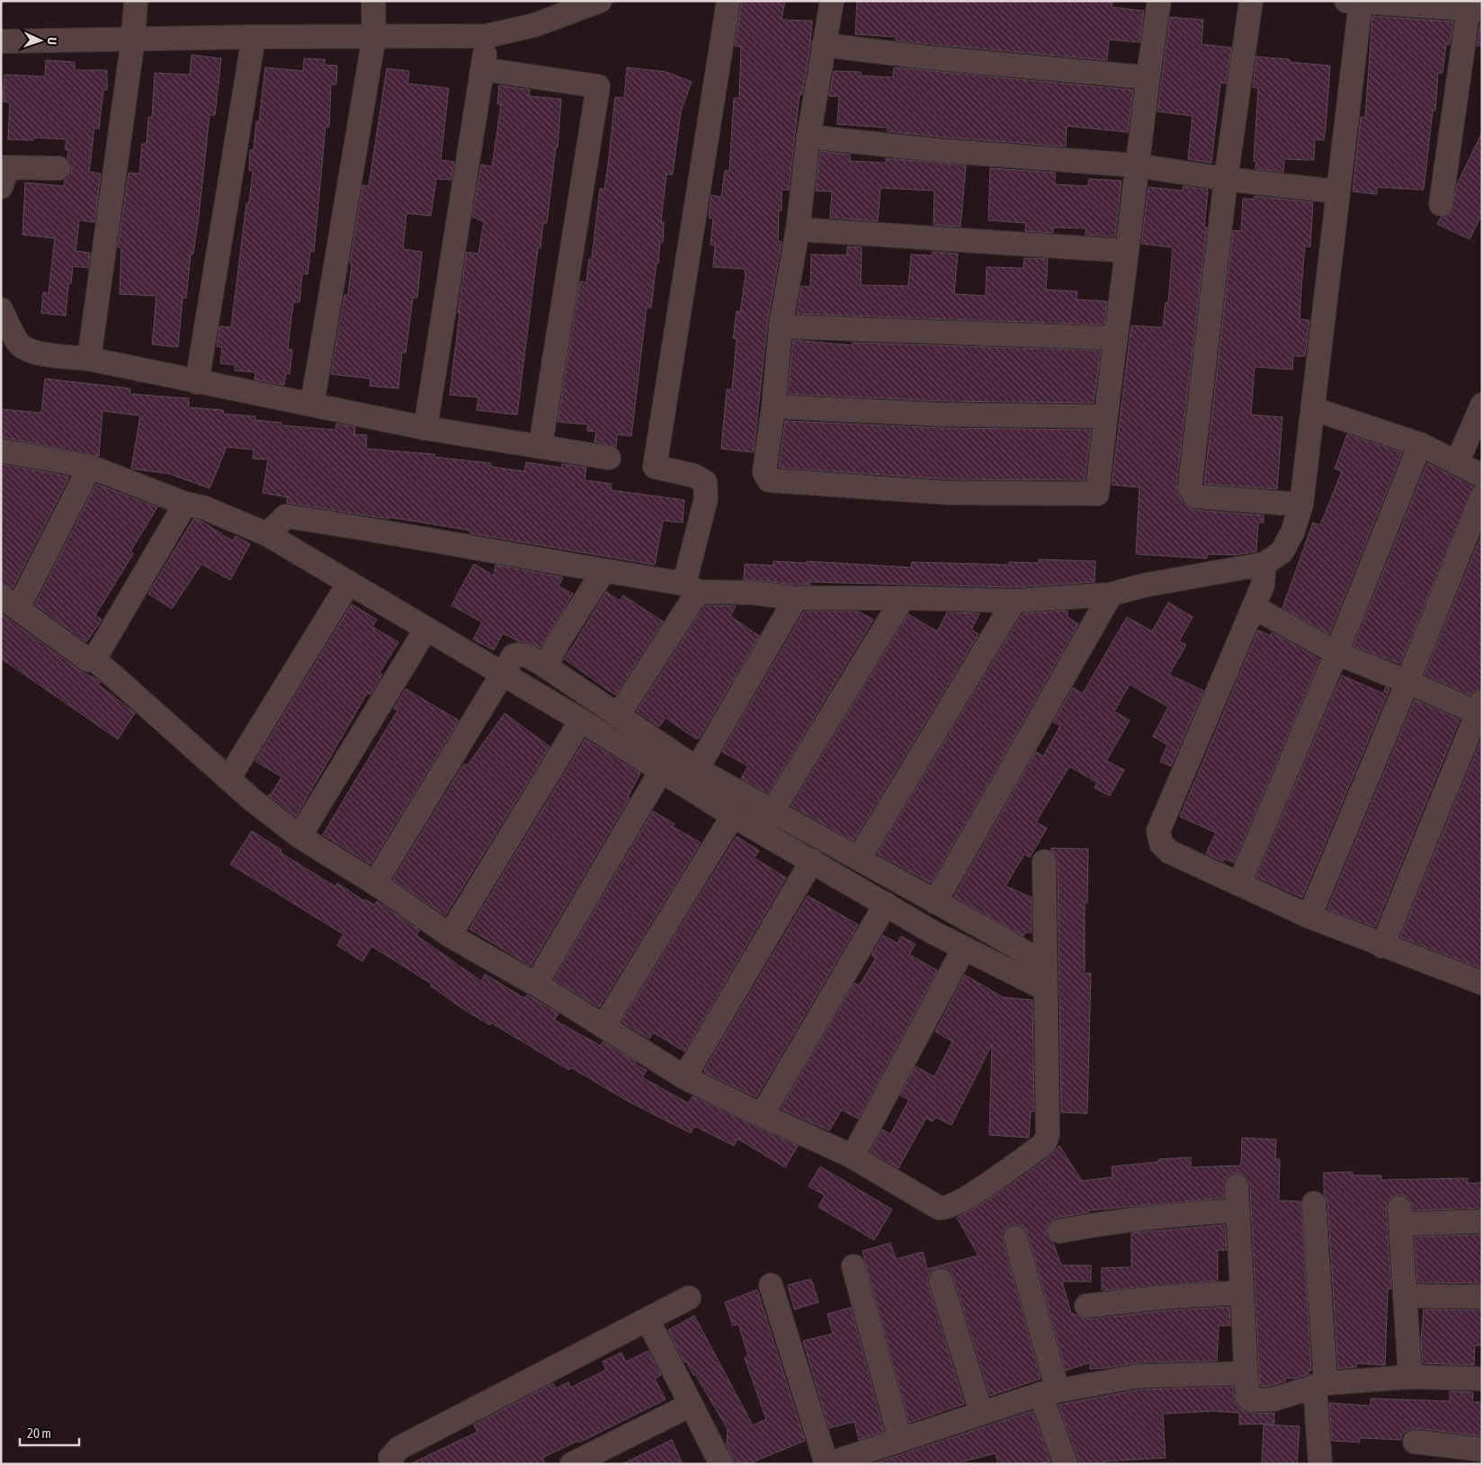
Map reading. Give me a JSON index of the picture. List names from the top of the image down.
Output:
{
  "scale_bar": "20 m",
  "north": "right"
}
